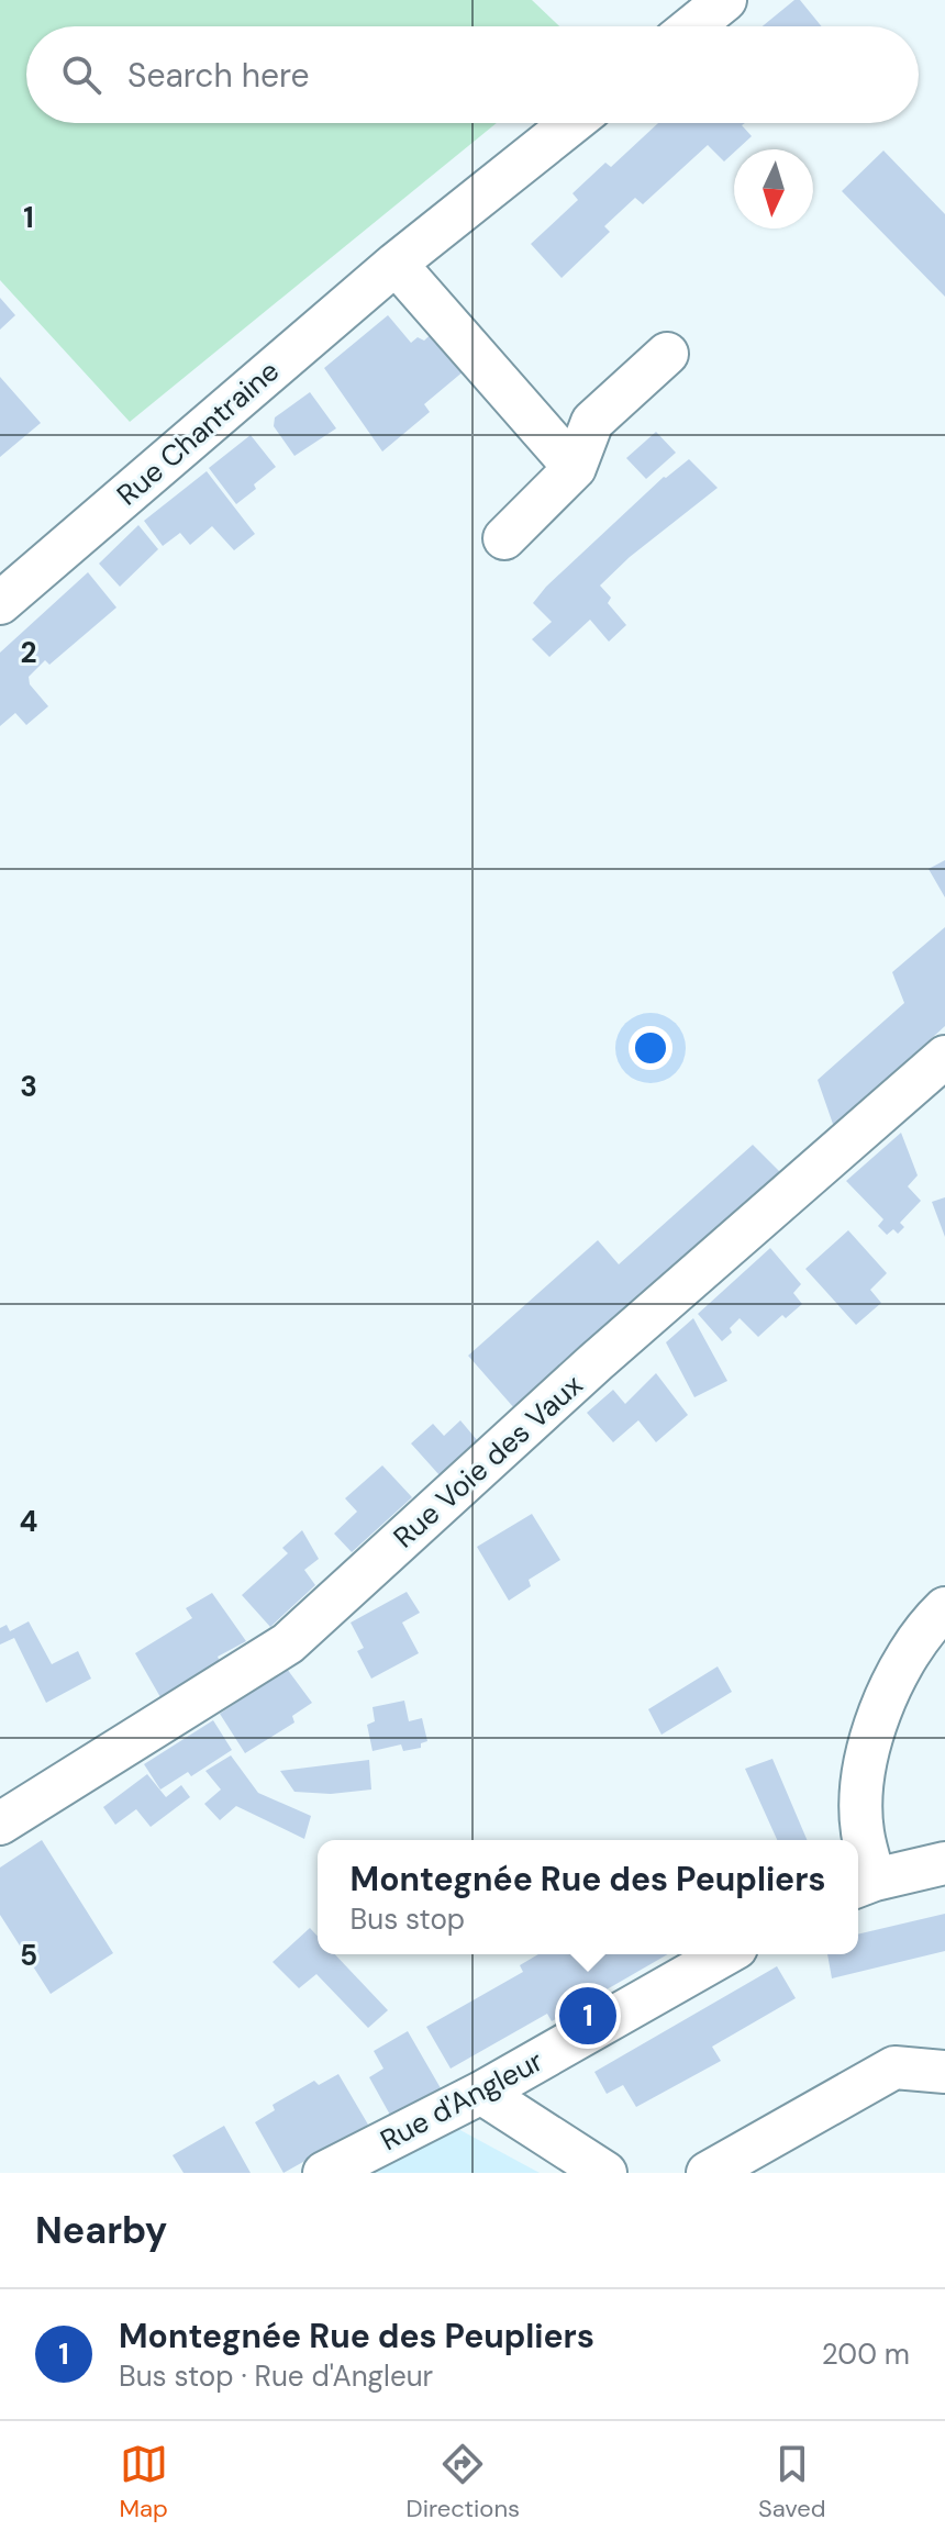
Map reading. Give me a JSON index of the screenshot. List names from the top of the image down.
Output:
{
  "streets": {
    "street": ["Rue Chantraine", "Rue Voie des Vaux", "Rue d'Angleur"]
  },
  "north": "bottom",
  "page": {
    "search": "Search here",
    "popup": ["Montegnée Rue des Peupliers", "Bus stop"],
    "pins": "1",
    "heading": "Nearby",
    "list": [
      {
        "mark": "1",
        "name": "Montegnée Rue des Peupliers",
        "note": "Bus stop · Rue d'Angleur",
        "value": "200 m"
      }
    ],
    "nav": ["Map", "Directions", "Saved"]
  },
  "grid": {
    "rows": [
      "1",
      "2",
      "3",
      "4",
      "5"
    ]
  }
}
